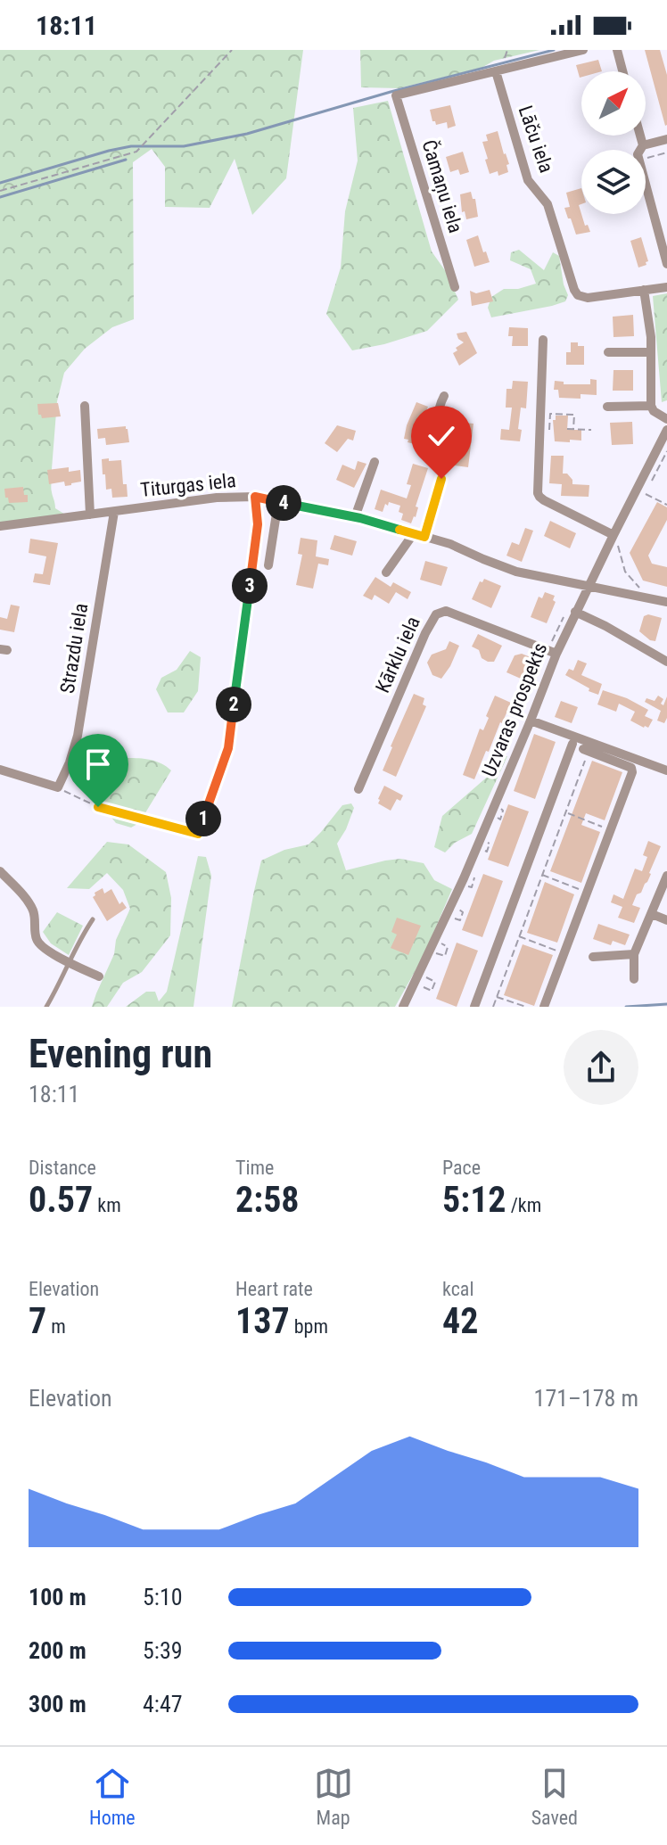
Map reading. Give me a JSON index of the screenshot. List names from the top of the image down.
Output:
{
  "streets": {
    "street": [
      "Lāču iela",
      "Čamaņu iela",
      "Titurgas iela",
      "Strazdu iela",
      "Kārklu iela",
      "Uzvaras prospekts"
    ]
  },
  "crossings": [
    ["Lāču iela", "Čamaņu iela"],
    ["Titurgas iela", "Strazdu iela"],
    ["Titurgas iela", "Uzvaras prospekts"],
    ["Kārklu iela", "Uzvaras prospekts"]
  ],
  "north": "top right",
  "page": {
    "status": "18:11",
    "pins": [
      "4",
      "3",
      "2",
      "1"
    ],
    "heading": ["Evening run", "18:11"],
    "stats": [
      ["Distance", "0.57 km"],
      ["Time", "2:58"],
      ["Pace", "5:12 /km"],
      ["Elevation", "7 m"],
      ["Heart rate", "137 bpm"],
      ["kcal", "42"]
    ],
    "chart": ["Elevation", "171–178 m"],
    "list": [
      {
        "name": "100 m",
        "note": "5:10"
      },
      {
        "name": "200 m",
        "note": "5:39"
      },
      {
        "name": "300 m",
        "note": "4:47"
      }
    ],
    "tabs": ["Home", "Map", "Saved"]
  }
}
